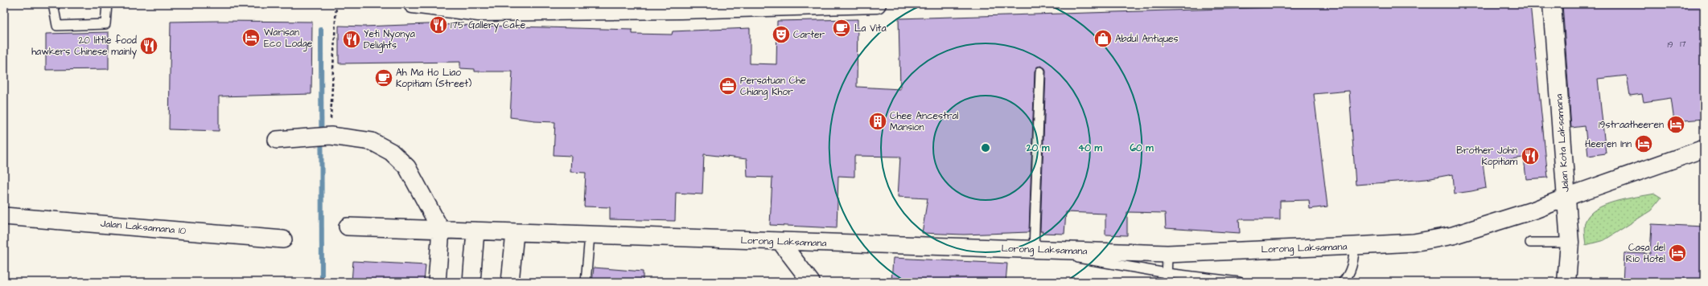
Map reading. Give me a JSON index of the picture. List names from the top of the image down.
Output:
{
  "streets": {
    "street": ["Jalan Kota Laksamana", "Jalan Laksamana 10", "Lorong Laksamana"]
  },
  "crossings": [
    ["Jalan Kota Laksamana", "Lorong Laksamana"]
  ],
  "places": {
    "restaurant": [
      "175 Gallery Cafe",
      "Yeti Nyonya Delights",
      "20 little food hawkers Chinese mainly",
      "Brother John Kopitiam"
    ],
    "cafe": ["La Vita", "Ah Ma Ho Liao Kopitiam (Street)"],
    "theatre": ["Carter"],
    "hotel": [
      "Warisan Eco Lodge",
      "19straatheeren",
      "Heeren Inn",
      "Casa del Rio Hotel"
    ],
    "shop": ["Abdul Antiques"],
    "office": ["Persatuan Che Chiang Khor"],
    "building": ["Chee Ancestral Mansion"]
  },
  "house_numbers": ["17", "19"],
  "rings": ["20 m", "40 m", "60 m"]
}
